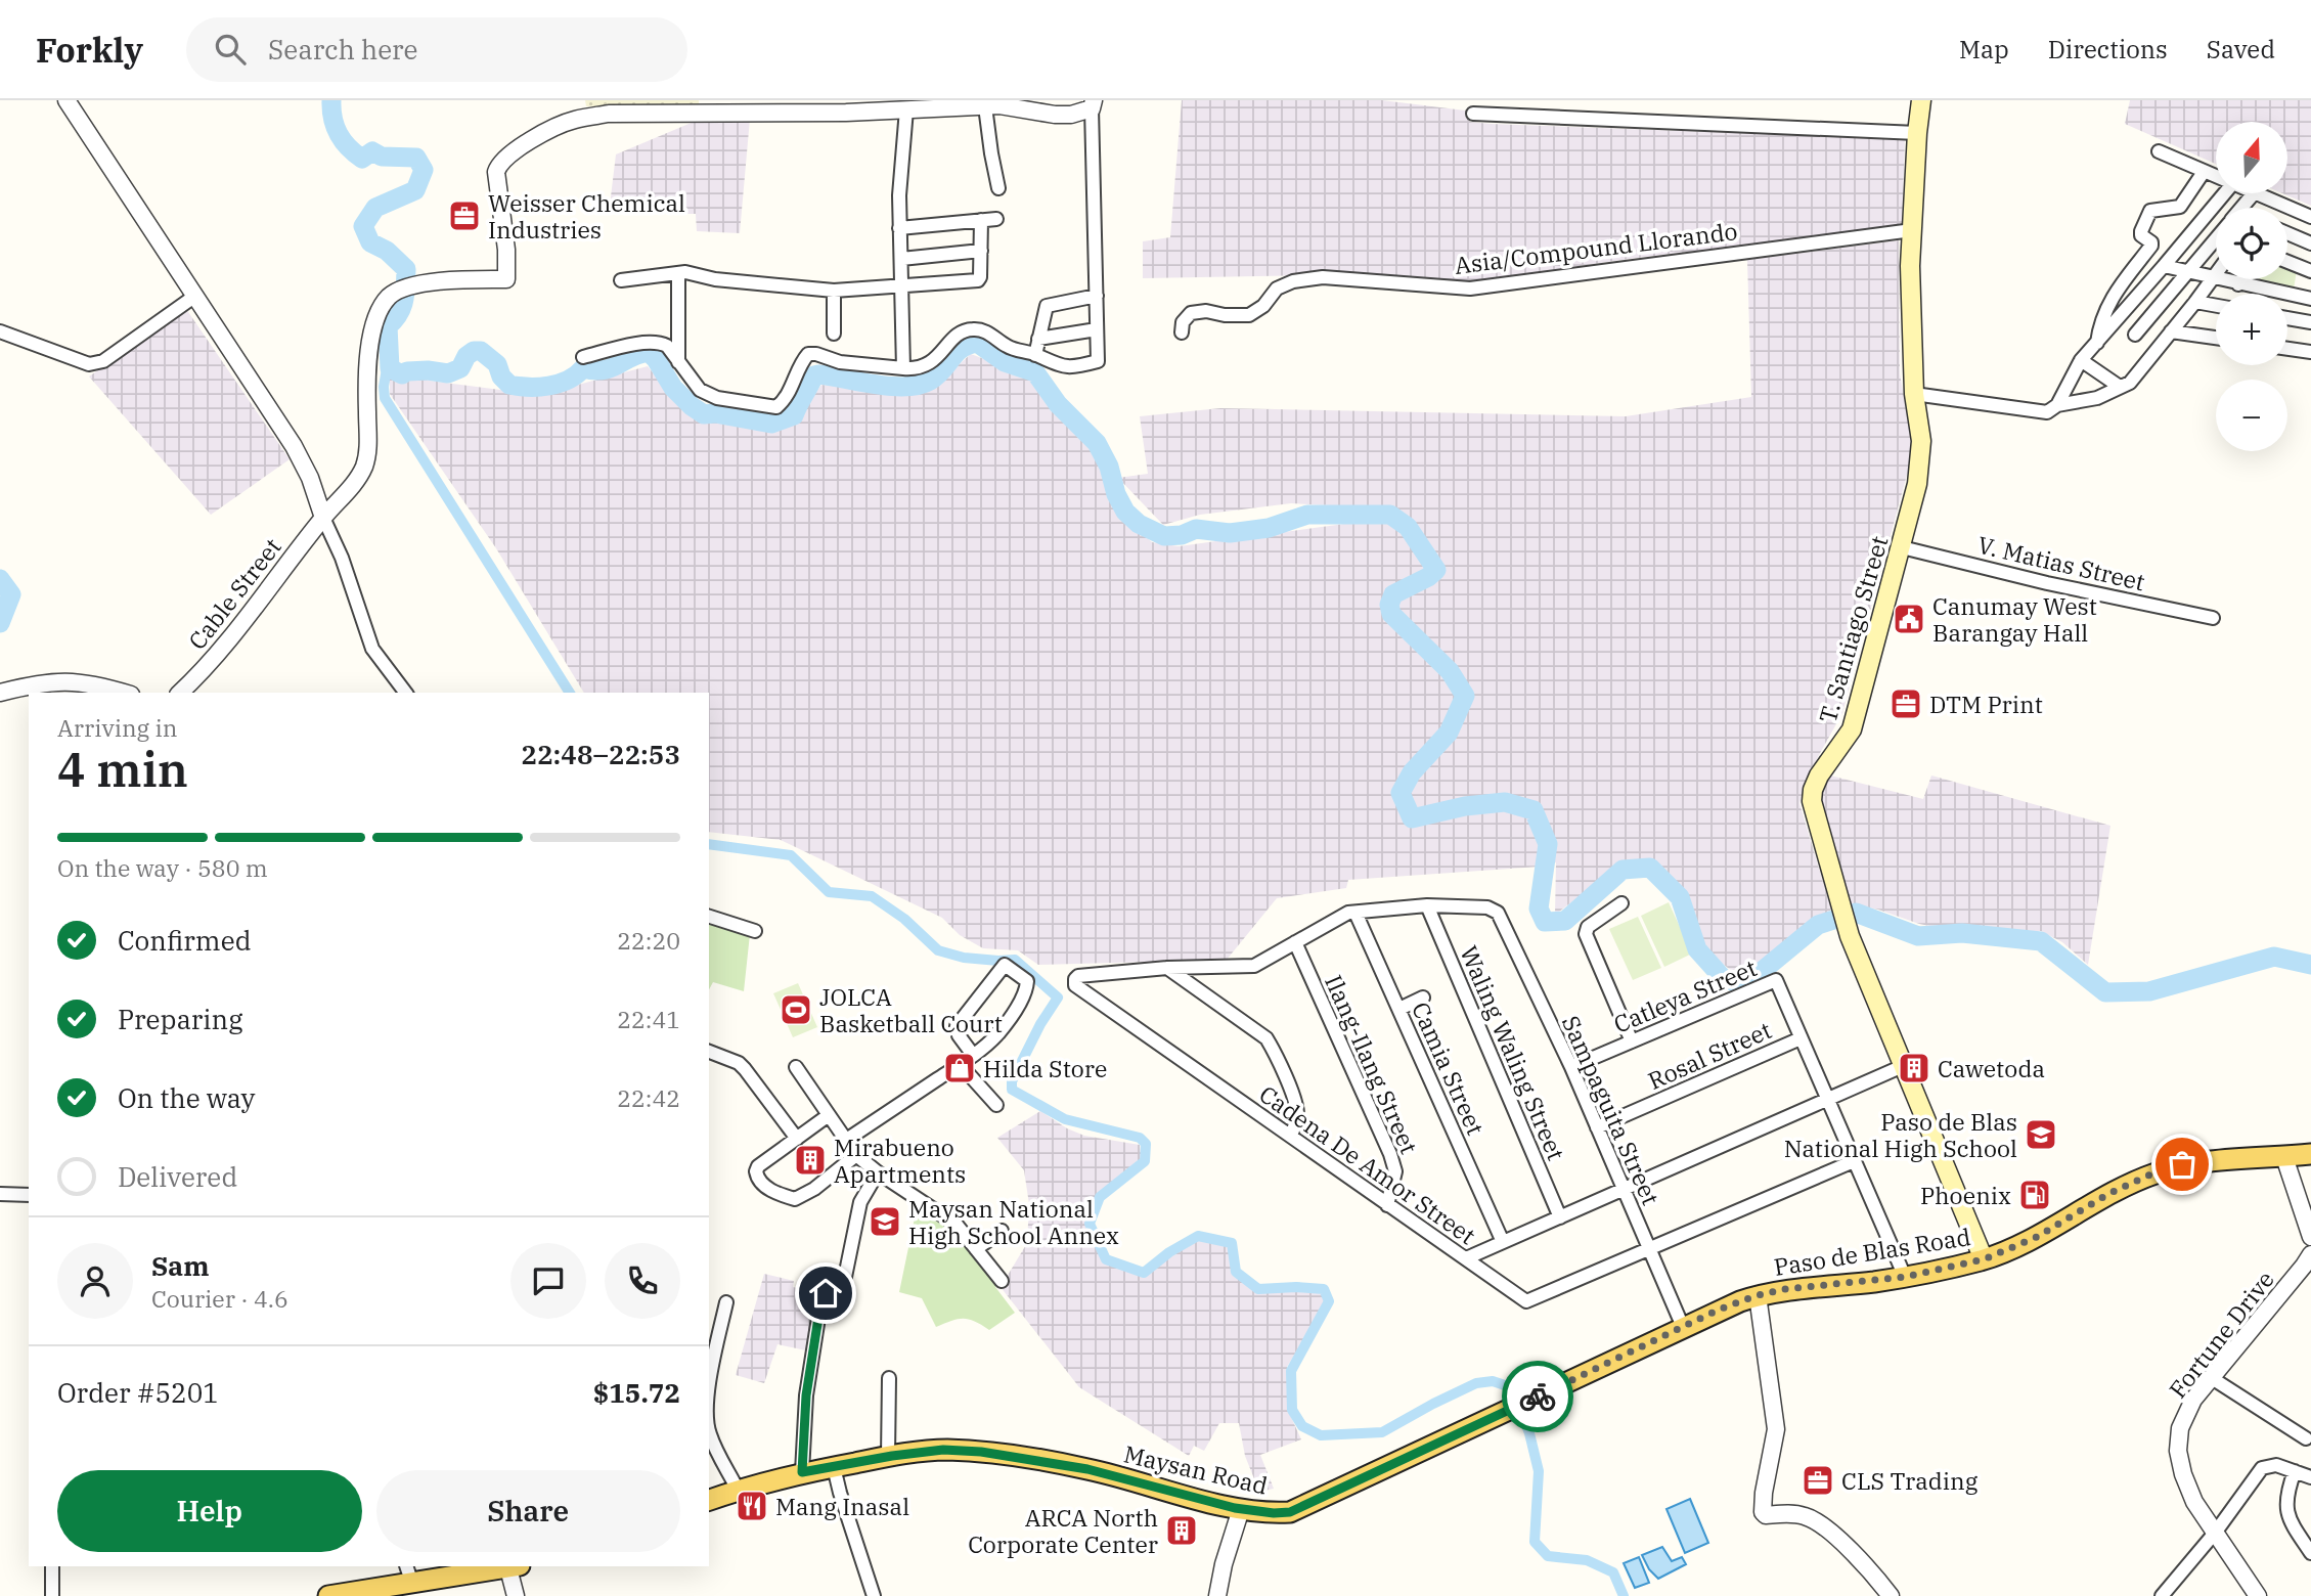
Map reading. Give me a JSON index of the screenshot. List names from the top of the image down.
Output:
{
  "streets": {
    "main road": ["T. Santiago Street", "Paso de Blas Road", "Maysan Road"],
    "street": [
      "Asia/Compound Llorando",
      "V. Matias Street",
      "Cable Street",
      "Catleya Street",
      "Waling Waling Street",
      "Rosal Street",
      "Ilang-Ilang Street",
      "Camia Street",
      "Sampaguita Street",
      "Cadena De Amor Street",
      "Fortune Drive"
    ]
  },
  "crossings": [
    ["Asia/Compound Llorando", "T. Santiago Street"],
    ["V. Matias Street", "T. Santiago Street"],
    ["T. Santiago Street", "Paso de Blas Road"],
    ["Catleya Street", "Rosal Street"],
    ["Catleya Street", "Sampaguita Street"],
    ["Waling Waling Street", "Sampaguita Street"],
    ["Rosal Street", "Sampaguita Street"],
    ["Ilang-Ilang Street", "Cadena De Amor Street"],
    ["Sampaguita Street", "Cadena De Amor Street"],
    ["Sampaguita Street", "Paso de Blas Road"],
    ["Sampaguita Street", "Maysan Road"],
    ["Paso de Blas Road", "Maysan Road"]
  ],
  "places": {
    "office": ["Weisser Chemical Industries", "DTM Print", "CLS Trading"],
    "public building": ["Canumay West Barangay Hall"],
    "sports": ["JOLCA Basketball Court"],
    "shop": ["Hilda Store"],
    "building": ["Cawetoda", "Mirabueno Apartments", "ARCA North Corporate Center"],
    "school or university": ["Paso de Blas National High School", "Maysan National High School Annex"],
    "fuel station": ["Phoenix"],
    "restaurant": ["Mang Inasal"]
  },
  "north": "top",
  "page": {
    "header": "Forkly",
    "search": "Search here",
    "nav": ["Map", "Directions", "Saved"],
    "map_buttons": ["+", "−"],
    "heading": ["4 min", "Arriving in", "22:48–22:53"],
    "panel": [
      "Sam",
      "Courier · 4.6",
      "Order #5201",
      "$15.72"
    ],
    "bar": "On the way · 580 m",
    "list": [
      ["Confirmed", "22:20"],
      ["Preparing", "22:41"],
      ["On the way", "22:42"],
      "Delivered"
    ],
    "buttons": ["Help", "Share"]
  }
}
